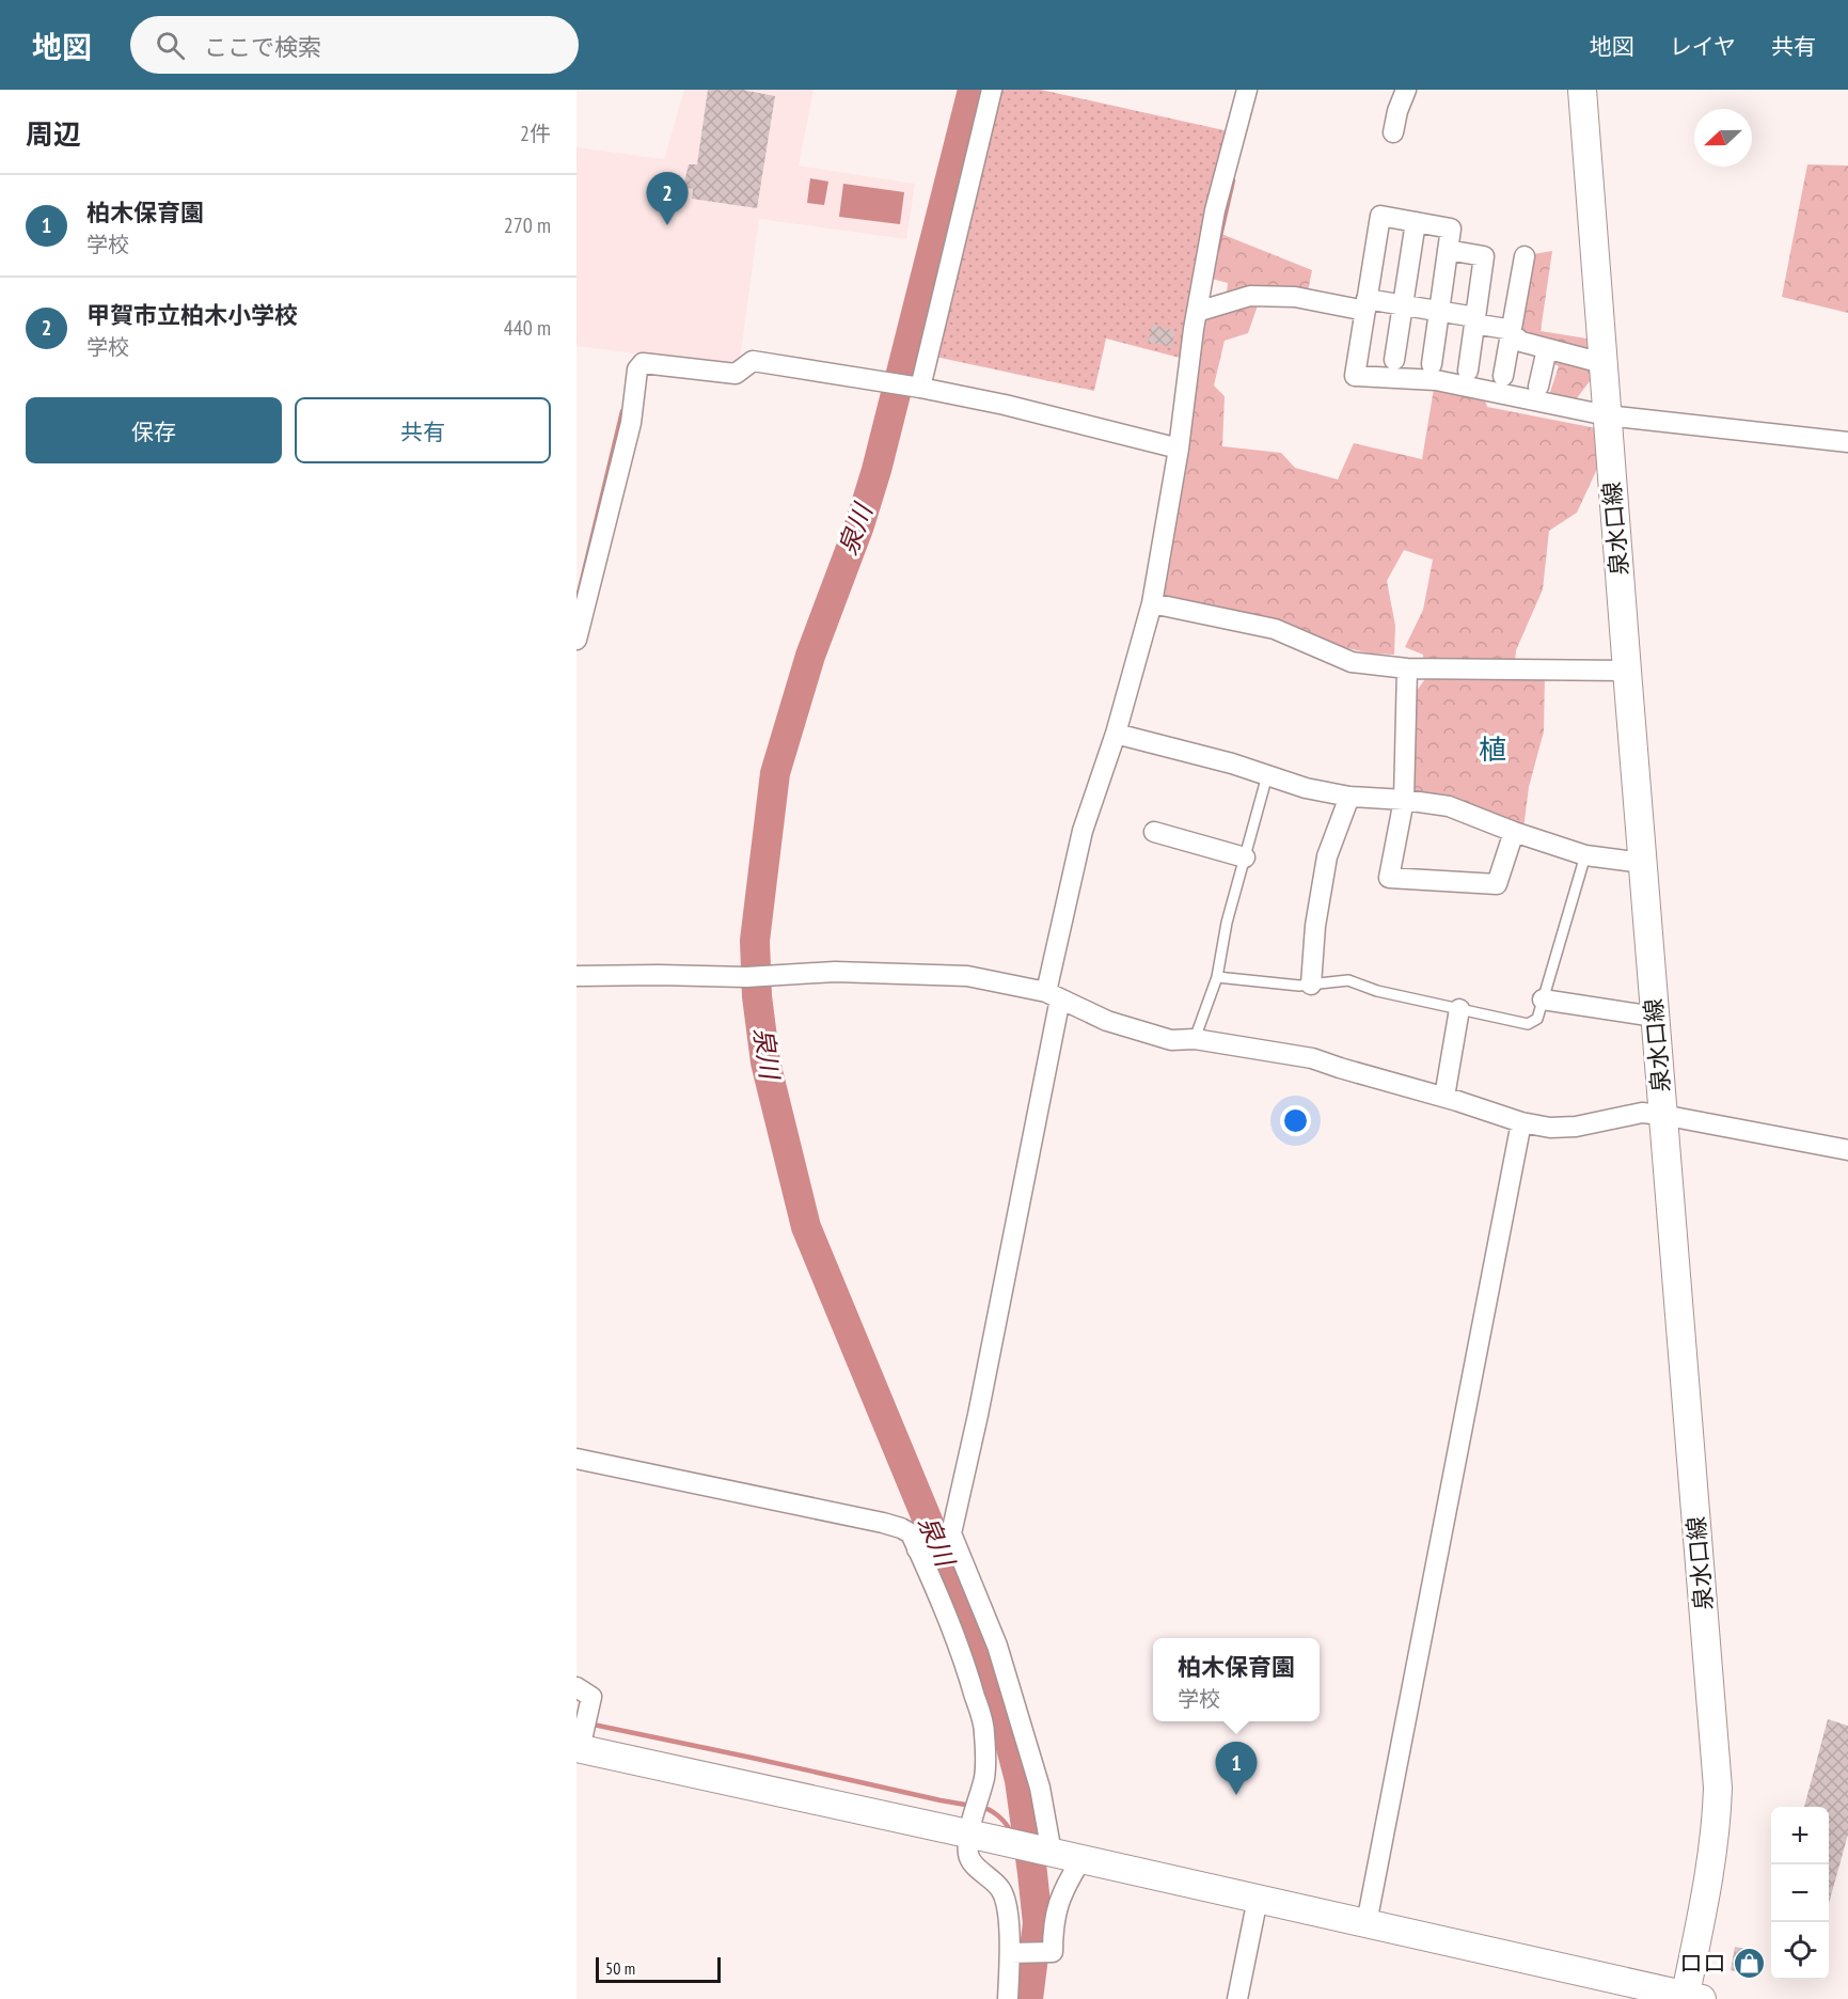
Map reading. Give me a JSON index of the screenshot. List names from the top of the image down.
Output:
{
  "streets": {
    "main road": ["泉水口線"]
  },
  "districts": ["植"],
  "water": ["泉川"],
  "places": {
    "shop": ["ロロ"]
  },
  "scale_bar": "50 m",
  "north": "left",
  "page": {
    "header": "地図",
    "search": "ここで検索",
    "nav": ["地図", "レイヤ", "共有"],
    "heading": ["周辺", "2件"],
    "pins": ["2", "1"],
    "list": [
      {
        "mark": "1",
        "name": "柏木保育園",
        "note": "学校",
        "value": "270 m"
      },
      {
        "mark": "2",
        "name": "甲賀市立柏木小学校",
        "note": "学校",
        "value": "440 m"
      }
    ],
    "buttons": ["保存", "共有"],
    "popup": ["柏木保育園", "学校"],
    "map_buttons": ["+", "−"],
    "scale": "50 m"
  }
}
